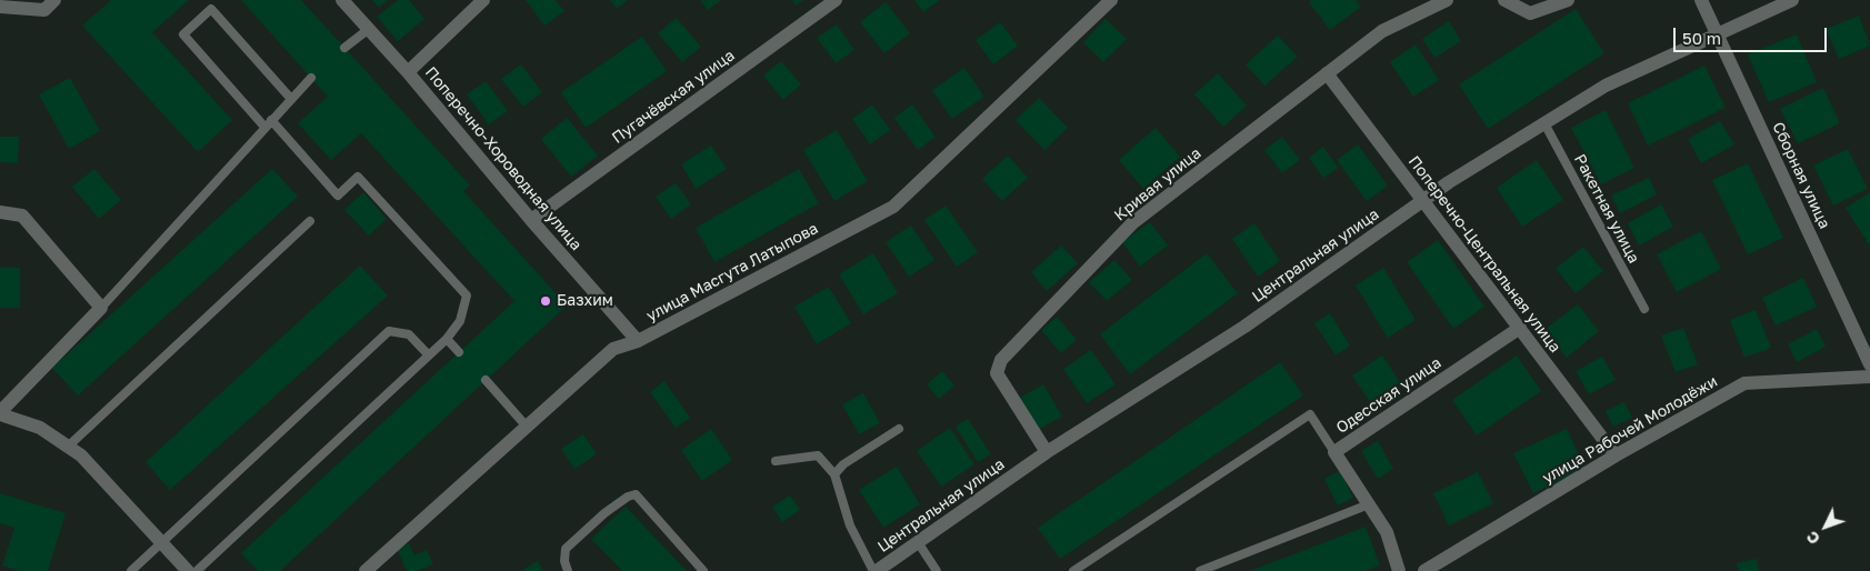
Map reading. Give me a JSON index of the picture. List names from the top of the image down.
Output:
{
  "streets": {
    "street": [
      "Пугачёвская улица",
      "Поперечно-Хороводная улица",
      "Сборная улица",
      "Кривая улица",
      "Поперечно-Центральная улица",
      "Центральная улица",
      "улица Масгута Латыпова",
      "Одесская улица",
      "улица Рабочей Молодёжи"
    ],
    "lane": ["Ракетная улица"]
  },
  "crossings": [
    ["Пугачёвская улица", "Поперечно-Хороводная улица"],
    ["Поперечно-Хороводная улица", "улица Масгута Латыпова"],
    ["Сборная улица", "Центральная улица"],
    ["Кривая улица", "Поперечно-Центральная улица"],
    ["Кривая улица", "Центральная улица"],
    ["Ракетная улица", "Центральная улица"],
    ["Поперечно-Центральная улица", "Центральная улица"],
    ["Поперечно-Центральная улица", "Одесская улица"],
    ["Поперечно-Центральная улица", "улица Рабочей Молодёжи"]
  ],
  "places": ["Базхим"],
  "scale_bar": "50 m",
  "north": "bottom left"
}
